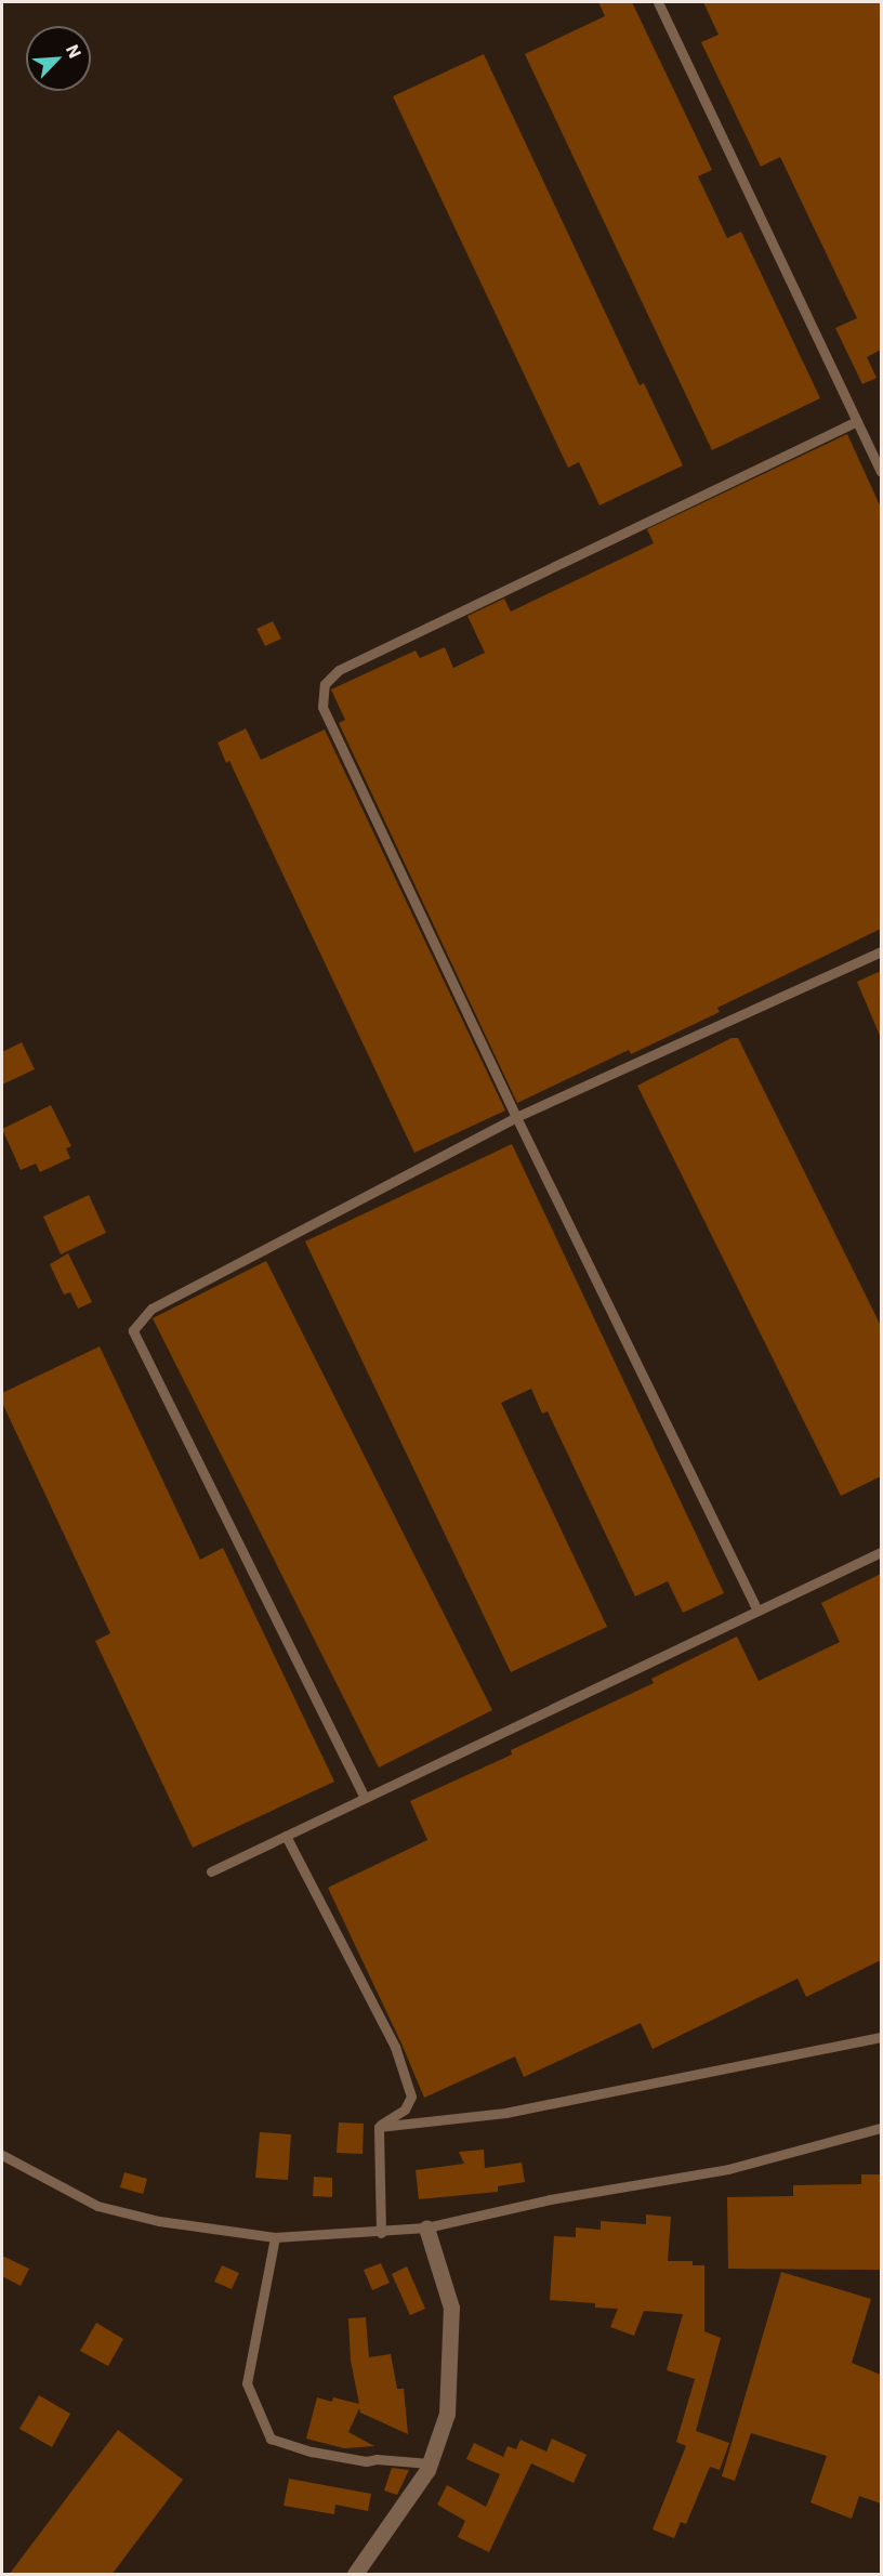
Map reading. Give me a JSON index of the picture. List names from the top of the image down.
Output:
{
  "north": "top right"
}
